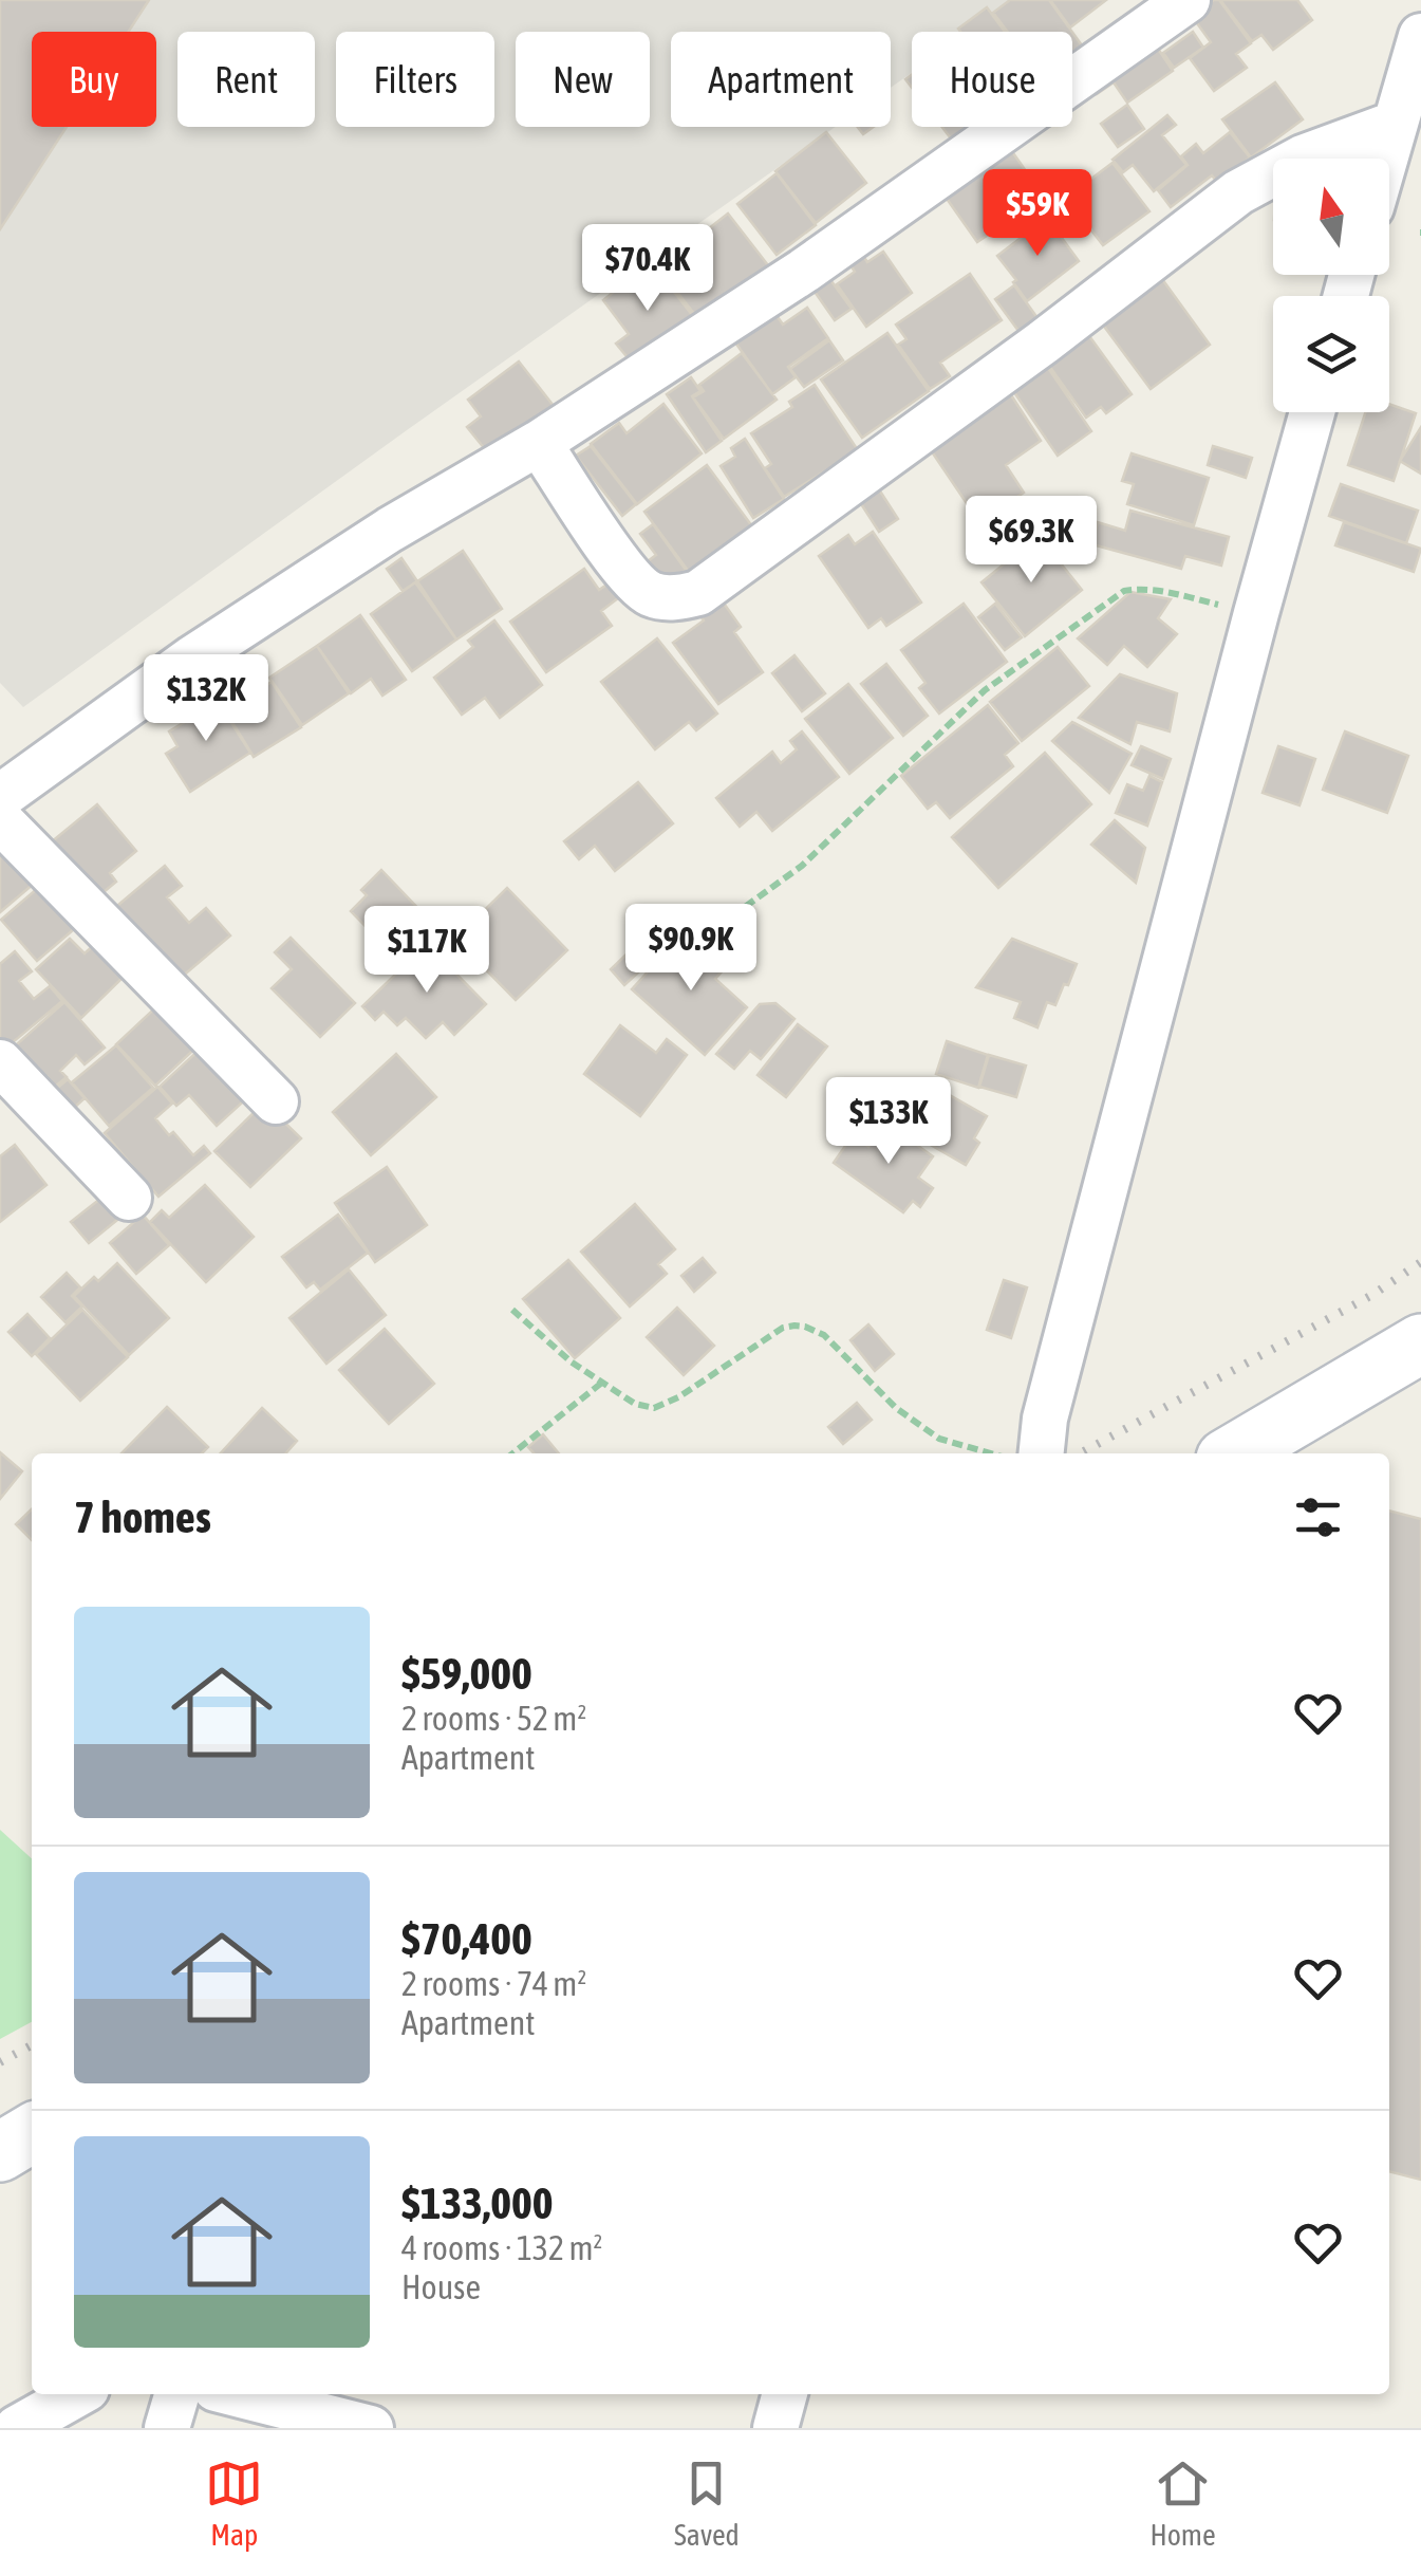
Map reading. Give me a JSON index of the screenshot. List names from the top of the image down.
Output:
{
  "north": "top",
  "page": {
    "chip": [
      "Buy",
      "Rent",
      "Filters",
      "New",
      "Apartment",
      "House"
    ],
    "price": [
      "$59K",
      "$70.4K",
      "$69.3K",
      "$132K",
      "$90.9K",
      "$117K",
      "$133K"
    ],
    "heading": "7 homes",
    "list": [
      {
        "name": "$59,000",
        "note": "2 rooms · 52 m² · Apartment"
      },
      {
        "name": "$70,400",
        "note": "2 rooms · 74 m² · Apartment"
      },
      {
        "name": "$133,000",
        "note": "4 rooms · 132 m² · House"
      }
    ],
    "tabs": ["Map", "Saved", "Home"]
  }
}
